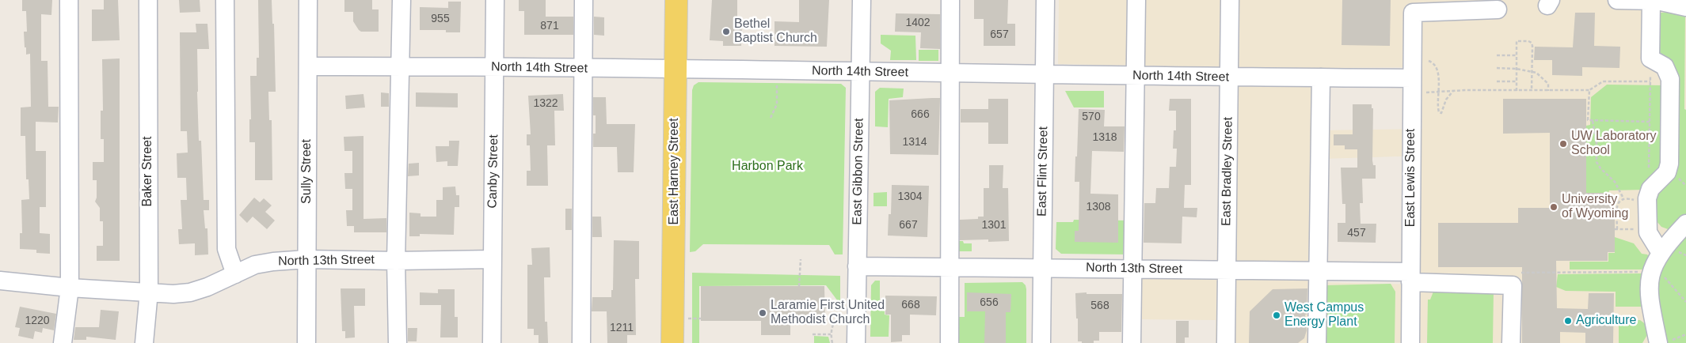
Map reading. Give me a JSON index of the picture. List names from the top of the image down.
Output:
{
  "streets": {
    "main road": ["East Harney Street"],
    "street": [
      "North 14th Street",
      "Baker Street",
      "Sully Street",
      "Canby Street",
      "East Gibbon Street",
      "East Flint Street",
      "East Bradley Street",
      "East Lewis Street",
      "North 13th Street"
    ]
  },
  "crossings": [
    ["North 14th Street", "Sully Street"],
    ["North 14th Street", "Canby Street"],
    ["North 14th Street", "East Harney Street"],
    ["North 14th Street", "East Gibbon Street"],
    ["North 14th Street", "East Flint Street"],
    ["North 14th Street", "East Bradley Street"],
    ["North 14th Street", "East Lewis Street"],
    ["Baker Street", "North 13th Street"],
    ["Sully Street", "North 13th Street"],
    ["Canby Street", "North 13th Street"],
    ["East Gibbon Street", "North 13th Street"],
    ["East Flint Street", "North 13th Street"],
    ["East Bradley Street", "North 13th Street"],
    ["East Lewis Street", "North 13th Street"]
  ],
  "parks": ["Harbon Park"],
  "places": [
    "Bethel Baptist Church",
    "UW Laboratory School",
    "University of Wyoming",
    "Laramie First United Methodist Church",
    "West Campus Energy Plant",
    "Agriculture"
  ],
  "house_numbers": [
    "955",
    "1402",
    "871",
    "657",
    "1322",
    "666",
    "570",
    "1318",
    "1314",
    "1304",
    "1308",
    "667",
    "1301",
    "457",
    "656",
    "668",
    "568",
    "1220",
    "1211"
  ]
}
